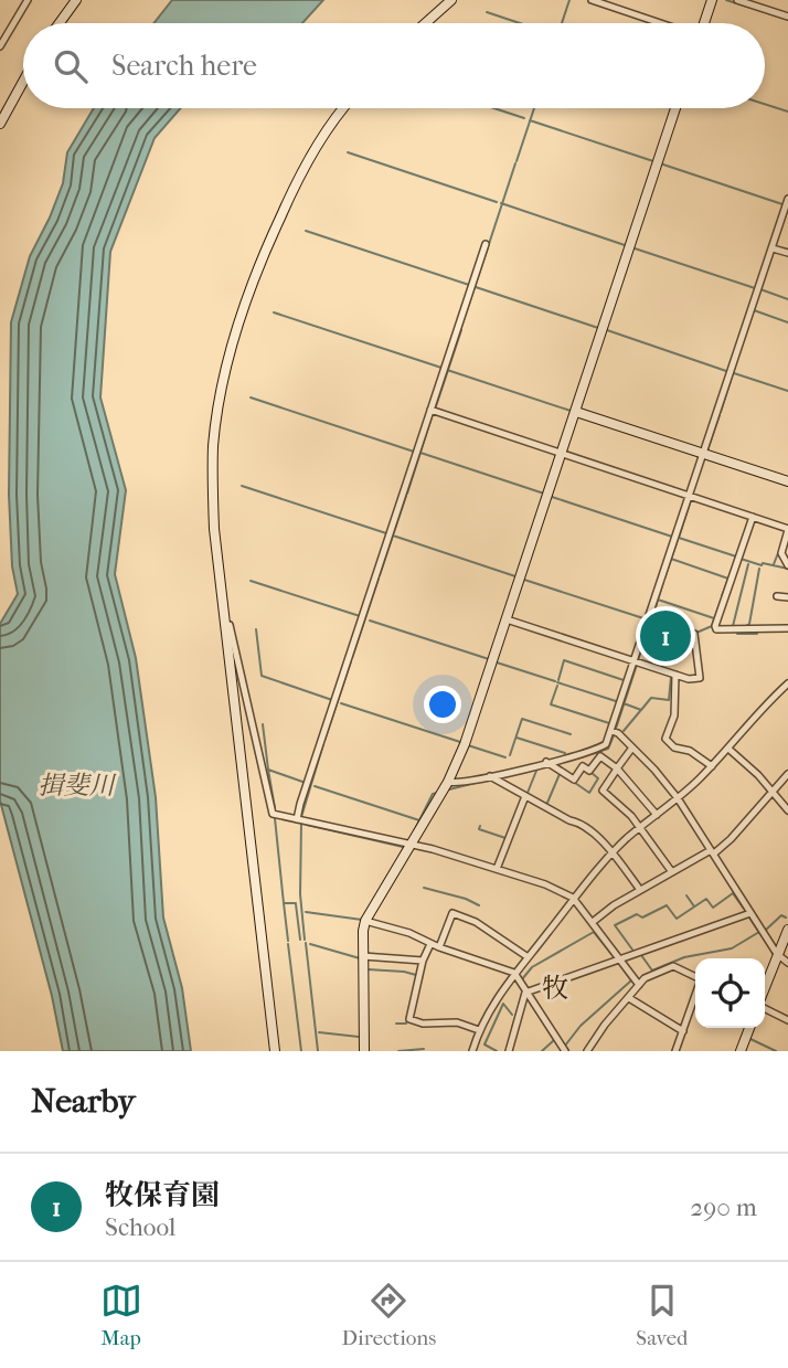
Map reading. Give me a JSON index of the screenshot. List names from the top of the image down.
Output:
{
  "districts": ["牧"],
  "water": ["揖斐川"],
  "page": {
    "search": "Search here",
    "pins": "1",
    "heading": "Nearby",
    "list": [
      {
        "mark": "1",
        "name": "牧保育園",
        "note": "School",
        "value": "290 m"
      }
    ],
    "nav": ["Map", "Directions", "Saved"]
  }
}
